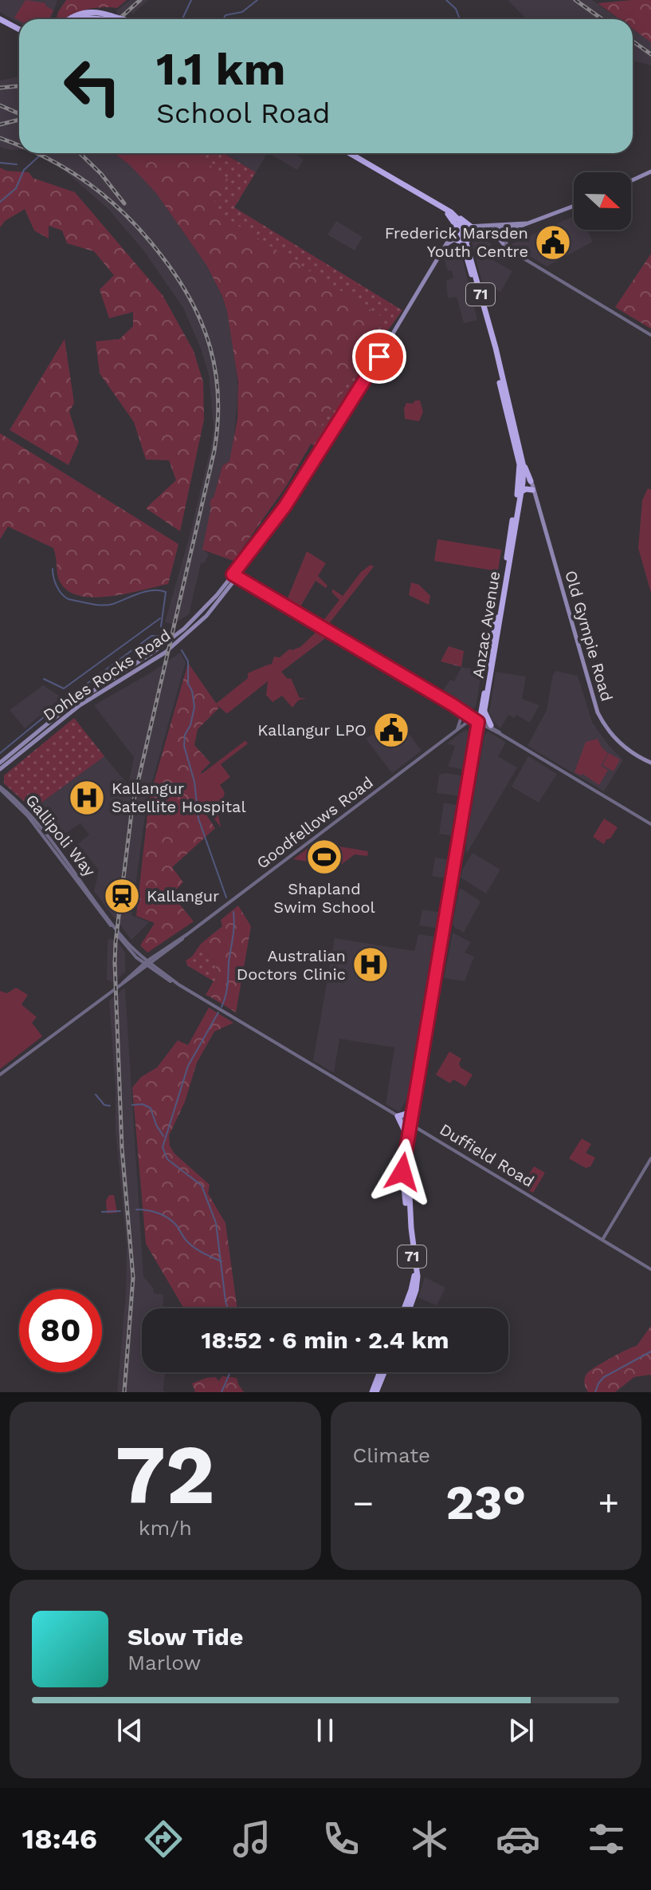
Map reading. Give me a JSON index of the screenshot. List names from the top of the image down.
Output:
{
  "streets": {
    "highway": ["71", "Anzac Avenue"],
    "main road": ["Old Gympie Road", "Dohles Rocks Road"],
    "street": ["Goodfellows Road", "Gallipoli Way", "Duffield Road"]
  },
  "crossings": [
    ["Anzac Avenue", "Dohles Rocks Road"],
    ["Anzac Avenue", "Goodfellows Road"],
    ["Anzac Avenue", "Duffield Road"],
    ["Goodfellows Road", "Gallipoli Way"],
    ["Goodfellows Road", "Duffield Road"],
    ["Gallipoli Way", "Duffield Road"]
  ],
  "places": {
    "public building": ["Frederick Marsden Youth Centre", "Kallangur LPO"],
    "hospital": ["Kallangur Satellite Hospital", "Australian Doctors Clinic"],
    "sports": ["Shapland Swim School"],
    "station": ["Kallangur"]
  },
  "north": "right",
  "page": {
    "turn": ["1.1 km", "School Road"],
    "limit": "80",
    "trip": "18:52 · 6 min · 2.4 km",
    "tile": [
      ["72", "km/h"],
      "Climate"
    ],
    "heat": ["−", "23°", "+"],
    "song": ["Slow Tide", "Marlow"],
    "tabs": "18:46"
  }
}
